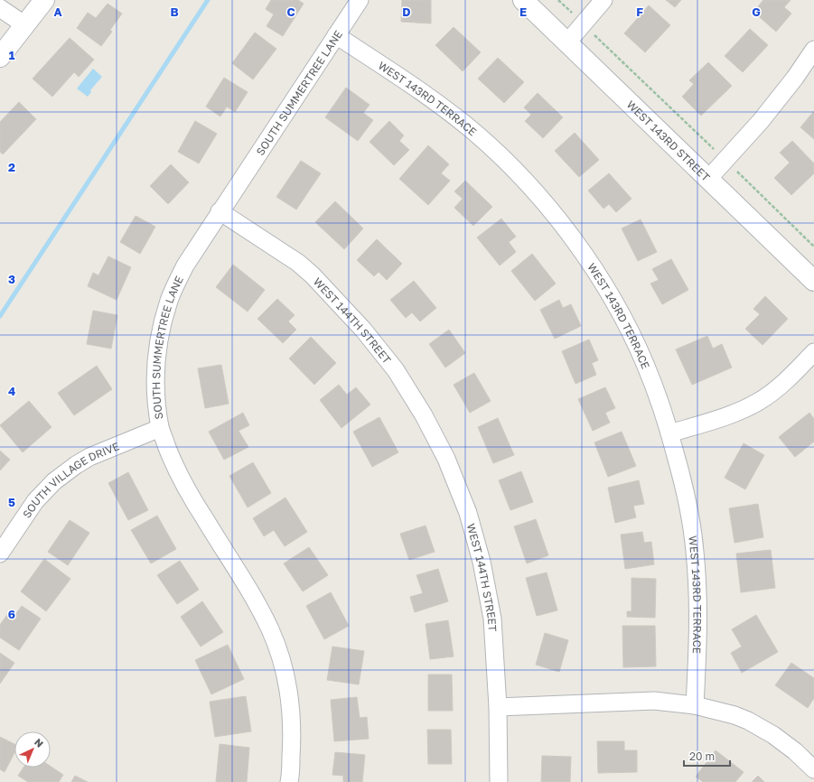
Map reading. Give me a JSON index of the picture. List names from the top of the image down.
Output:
{
  "streets": {
    "street": [
      "SOUTH SUMMERTREE LANE",
      "WEST 143RD TERRACE",
      "WEST 143RD STREET",
      "WEST 144TH STREET",
      "SOUTH VILLAGE DRIVE"
    ]
  },
  "crossings": [
    ["SOUTH SUMMERTREE LANE", "WEST 143RD TERRACE"],
    ["SOUTH SUMMERTREE LANE", "WEST 144TH STREET"],
    ["SOUTH SUMMERTREE LANE", "SOUTH VILLAGE DRIVE"]
  ],
  "scale_bar": "20 m",
  "north": "top right",
  "grid": {
    "columns": [
      "A",
      "B",
      "C",
      "D",
      "E",
      "F",
      "G"
    ],
    "rows": [
      "1",
      "2",
      "3",
      "4",
      "5",
      "6"
    ]
  }
}
